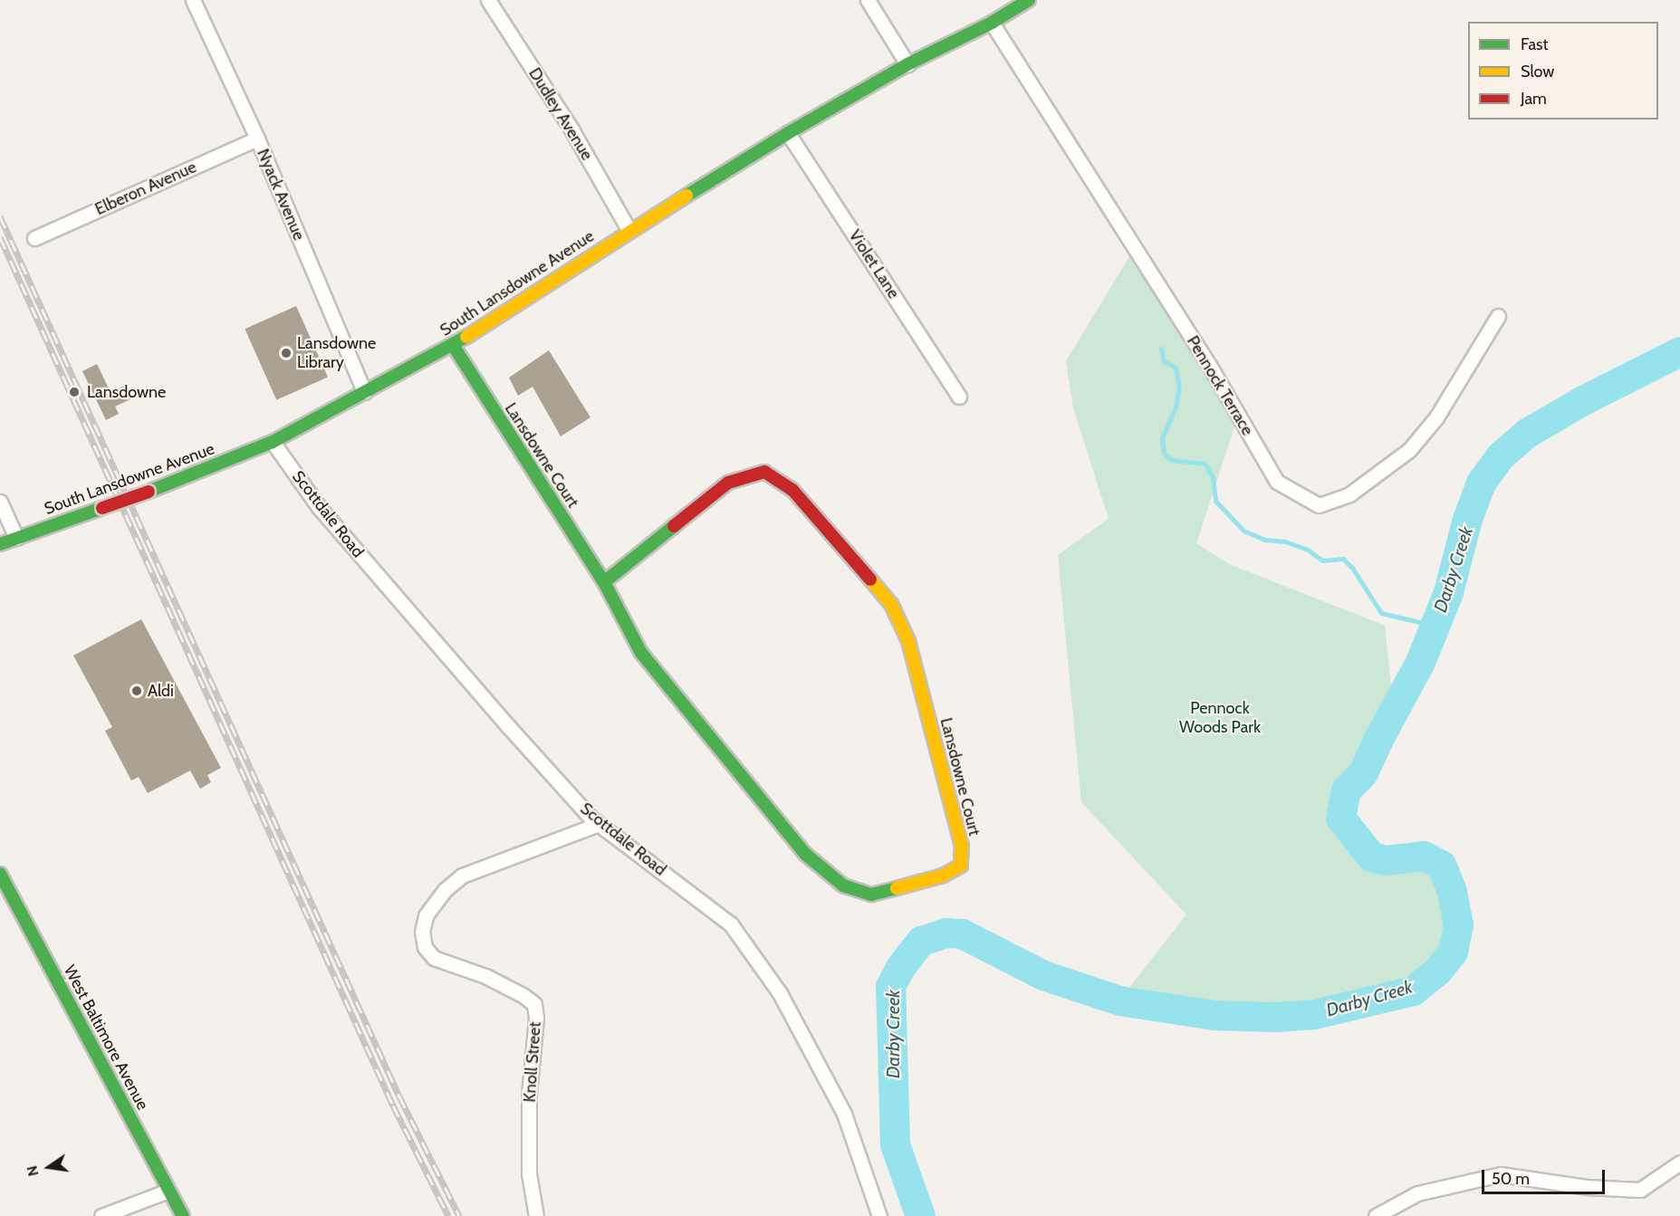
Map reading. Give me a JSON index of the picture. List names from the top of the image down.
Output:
{
  "streets": {
    "main road": ["South Lansdowne Avenue", "Lansdowne Court", "West Baltimore Avenue"],
    "street": [
      "Dudley Avenue",
      "Elberon Avenue",
      "Nyack Avenue",
      "Violet Lane",
      "Pennock Terrace",
      "Scottdale Road",
      "Knoll Street"
    ]
  },
  "crossings": [
    ["Dudley Avenue", "South Lansdowne Avenue"],
    ["Elberon Avenue", "Nyack Avenue"],
    ["Nyack Avenue", "South Lansdowne Avenue"],
    ["Violet Lane", "South Lansdowne Avenue"],
    ["South Lansdowne Avenue", "Pennock Terrace"],
    ["South Lansdowne Avenue", "Lansdowne Court"],
    ["South Lansdowne Avenue", "Scottdale Road"],
    ["Scottdale Road", "Knoll Street"]
  ],
  "water": ["Darby Creek"],
  "parks": ["Pennock Woods Park"],
  "places": ["Lansdowne Library", "Lansdowne", "Aldi"],
  "legend": ["Fast", "Slow", "Jam"],
  "scale_bar": "50 m",
  "north": "left"
}
